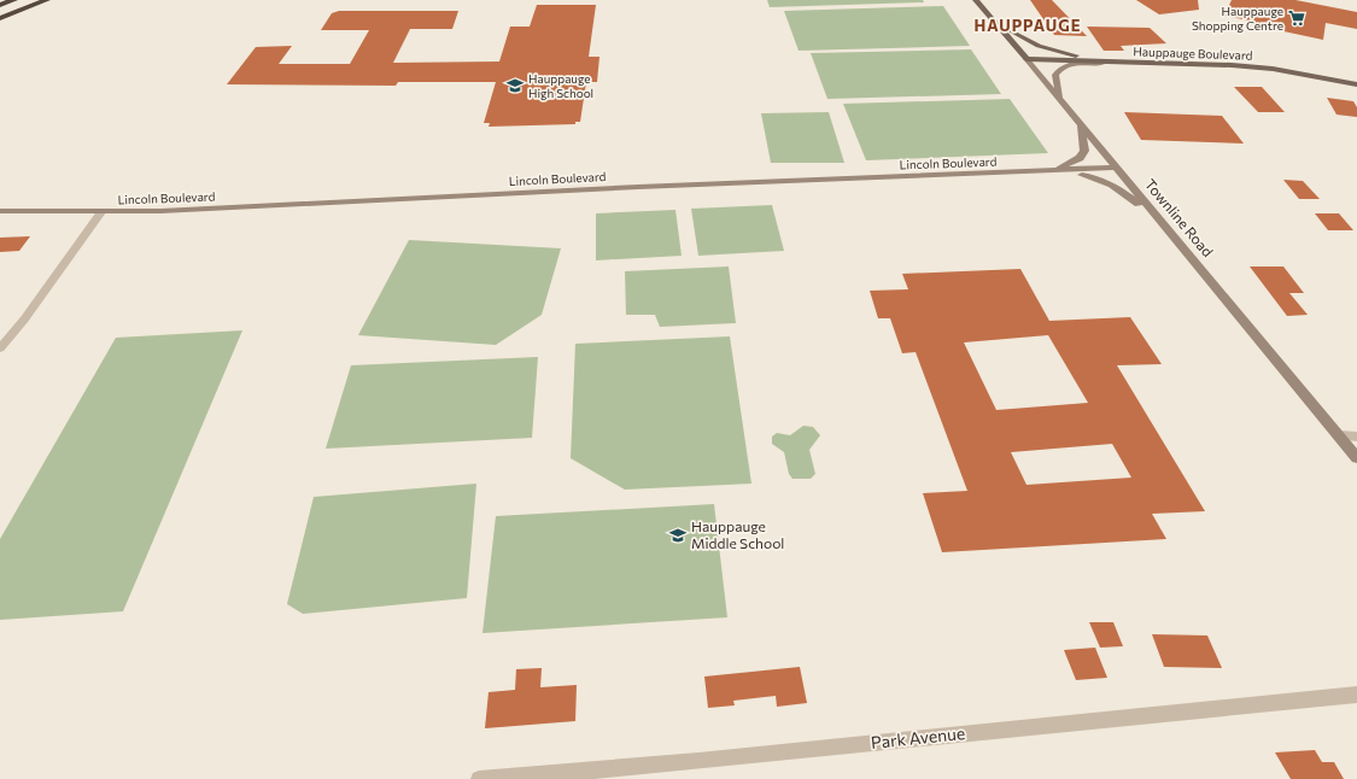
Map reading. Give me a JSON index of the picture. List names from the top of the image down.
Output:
{
  "streets": {
    "main road": ["Hauppauge Boulevard", "Townline Road"],
    "street": ["Lincoln Boulevard", "Park Avenue"]
  },
  "crossings": [
    ["Hauppauge Boulevard", "Townline Road"],
    ["Lincoln Boulevard", "Townline Road"]
  ],
  "districts": ["HAUPPAUGE"],
  "places": {
    "supermarket": ["Hauppauge Shopping Centre"],
    "school or university": ["Hauppauge High School", "Hauppauge Middle School"]
  }
}
